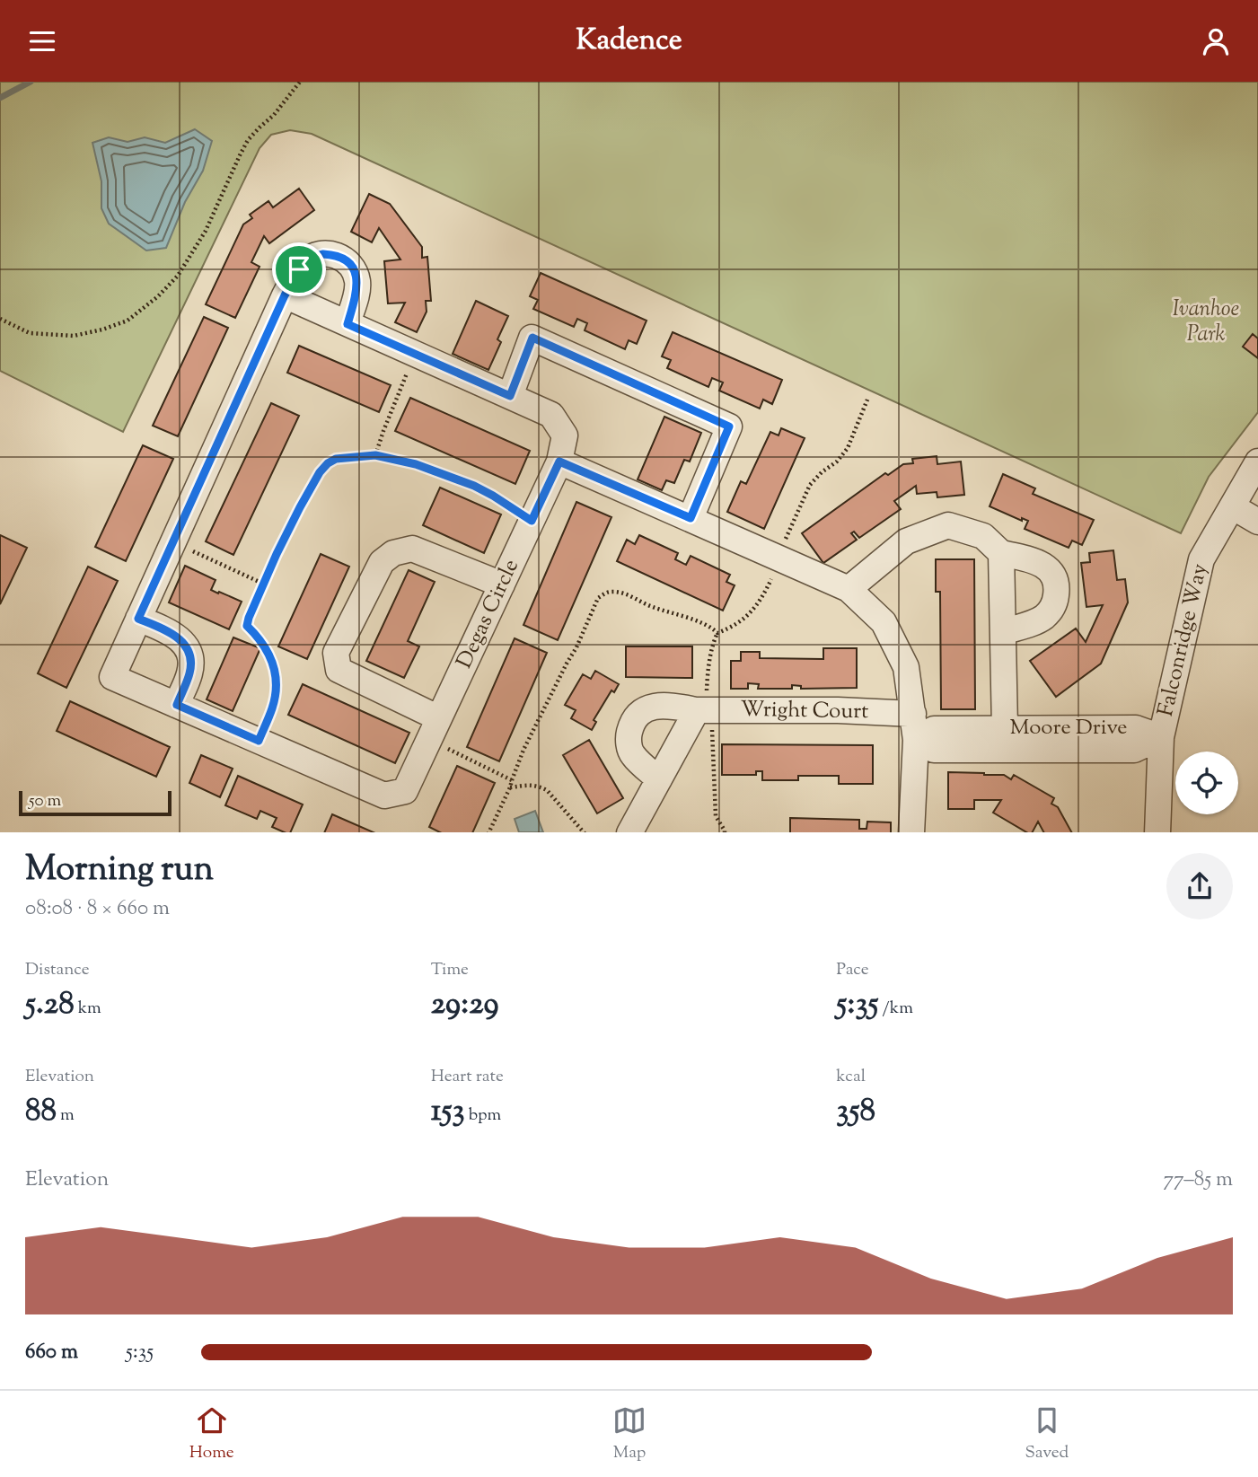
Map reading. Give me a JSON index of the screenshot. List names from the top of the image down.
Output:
{
  "streets": {
    "street": [
      "Degas Circle",
      "Falconridge Way",
      "Wright Court",
      "Moore Drive"
    ]
  },
  "crossings": [
    ["Falconridge Way", "Moore Drive"]
  ],
  "parks": ["Ivanhoe Park"],
  "scale_bar": "50 m",
  "page": {
    "header": "Kadence",
    "scale": "50 m",
    "heading": ["Morning run", "08:08 · 8 × 660 m"],
    "stats": [
      ["Distance", "5.28 km"],
      ["Time", "29:29"],
      ["Pace", "5:35 /km"],
      ["Elevation", "88 m"],
      ["Heart rate", "153 bpm"],
      ["kcal", "358"]
    ],
    "chart": ["Elevation", "77–85 m"],
    "list": [
      {
        "name": "660 m",
        "note": "5:35"
      }
    ],
    "tabs": ["Home", "Map", "Saved"]
  }
}
